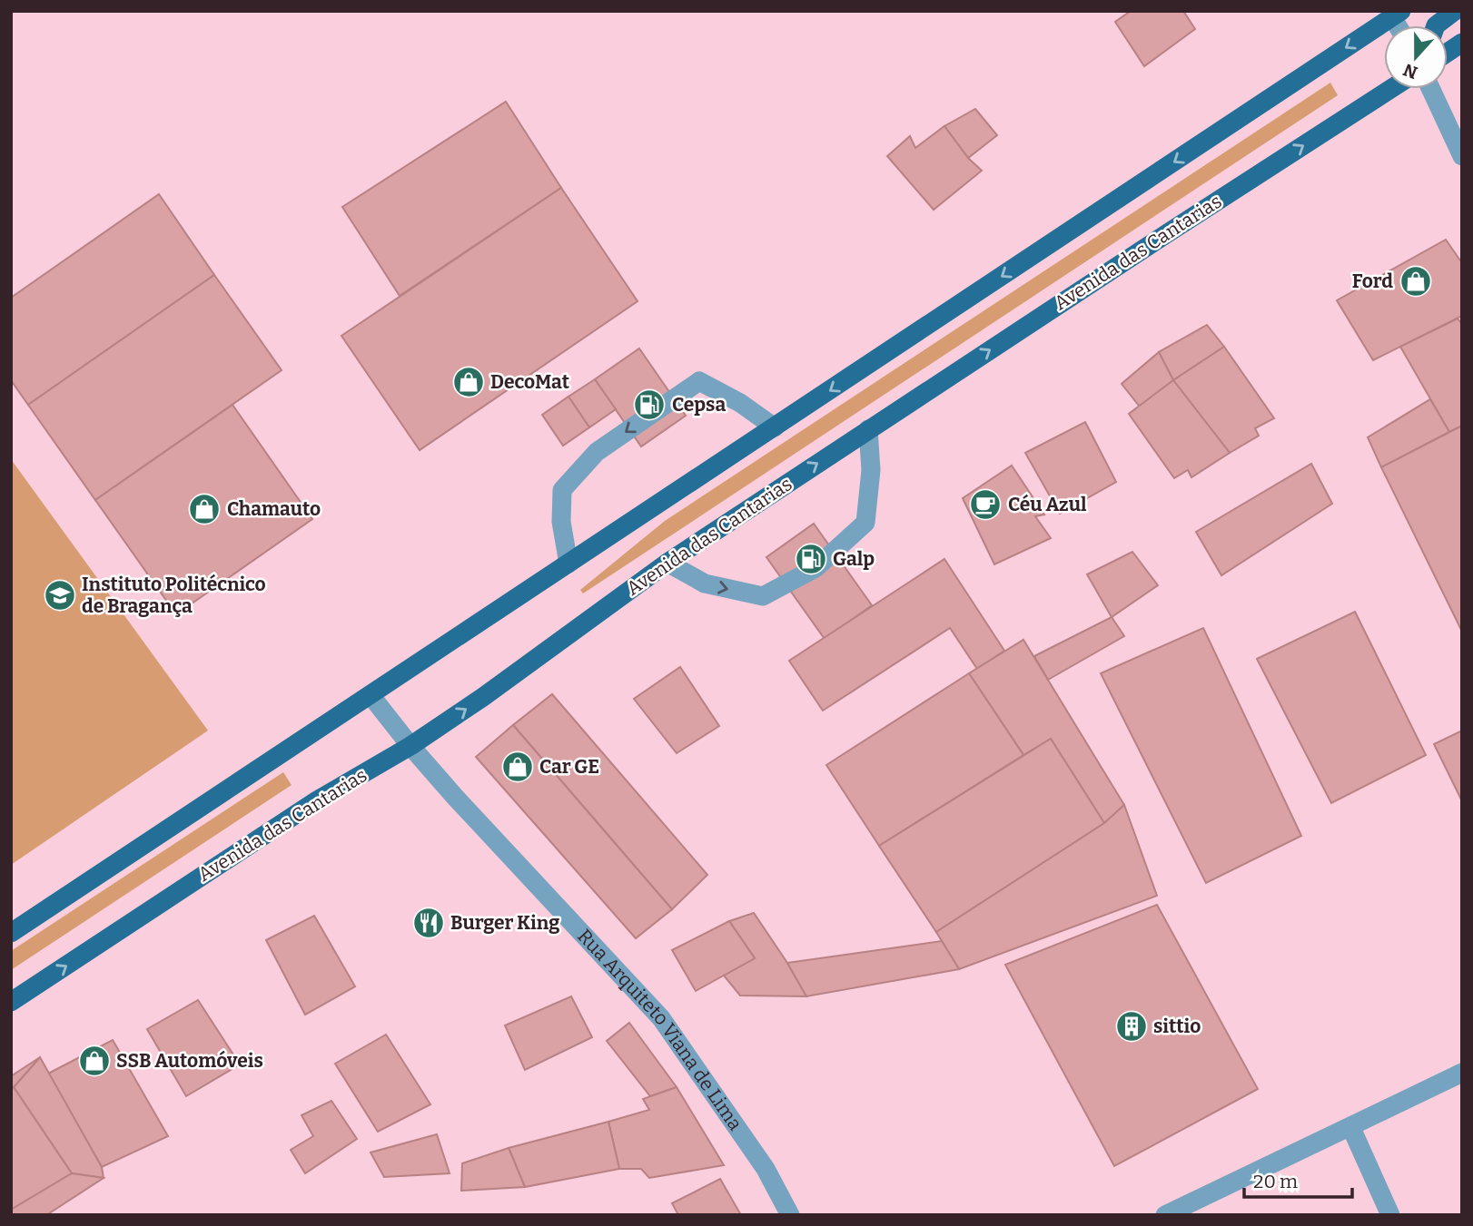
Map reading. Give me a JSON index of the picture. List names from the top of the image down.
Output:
{
  "streets": {
    "main road": ["Avenida das Cantarias"],
    "street": ["Rua Arquiteto Viana de Lima"]
  },
  "crossings": [
    ["Avenida das Cantarias", "Rua Arquiteto Viana de Lima"]
  ],
  "places": {
    "shop": [
      "Ford",
      "DecoMat",
      "Chamauto",
      "Car GE",
      "SSB Automóveis"
    ],
    "fuel station": ["Cepsa", "Galp"],
    "cafe": ["Céu Azul"],
    "school or university": ["Instituto Politécnico de Bragança"],
    "restaurant": ["Burger King"],
    "building": ["sittio"]
  },
  "scale_bar": "20 m",
  "north": "bottom"
}
